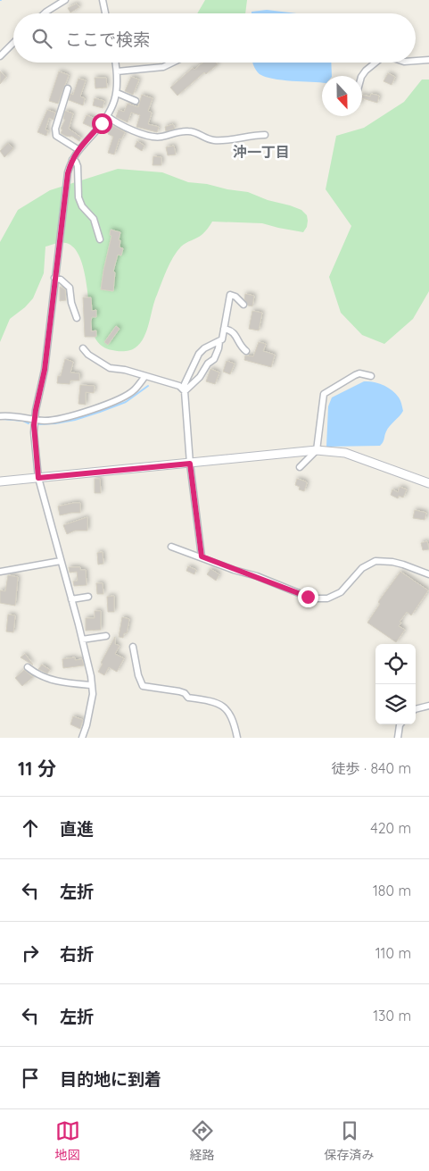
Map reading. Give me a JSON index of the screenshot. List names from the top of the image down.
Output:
{
  "districts": ["沖一丁目"],
  "north": "bottom",
  "page": {
    "search": "ここで検索",
    "heading": ["11 分", "徒歩 · 840 m"],
    "list": [
      ["直進", "420 m"],
      ["左折", "180 m"],
      ["右折", "110 m"],
      ["左折", "130 m"],
      "目的地に到着"
    ],
    "nav": ["地図", "経路", "保存済み"]
  }
}
